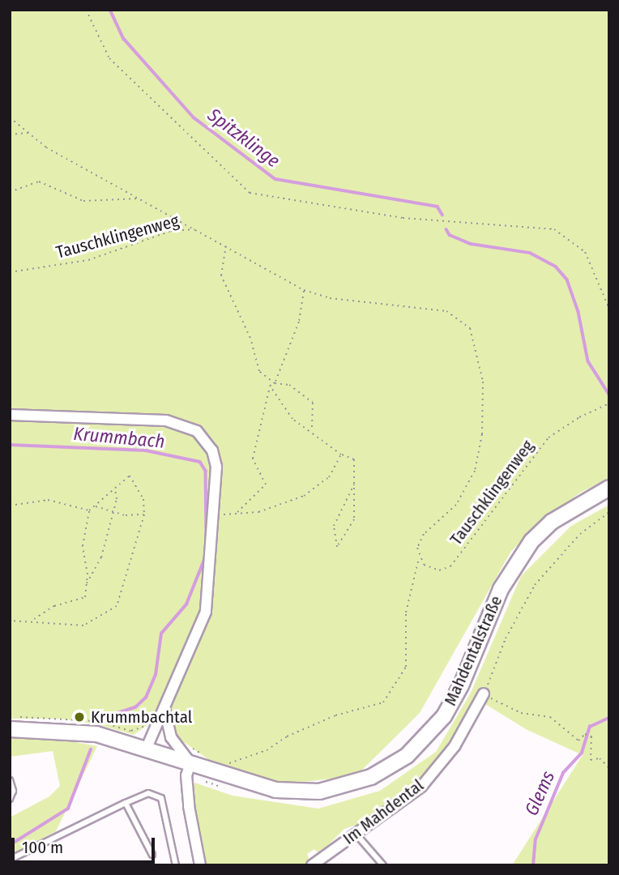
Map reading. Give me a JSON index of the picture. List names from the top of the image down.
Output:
{
  "streets": {
    "main road": ["Mahdentalstraße"],
    "street": ["Im Mahdental"],
    "path": ["Tauschklingenweg"]
  },
  "water": ["Spitzklinge", "Krummbach", "Glems"],
  "places": ["Krummbachtal"],
  "scale_bar": "100 m"
}
